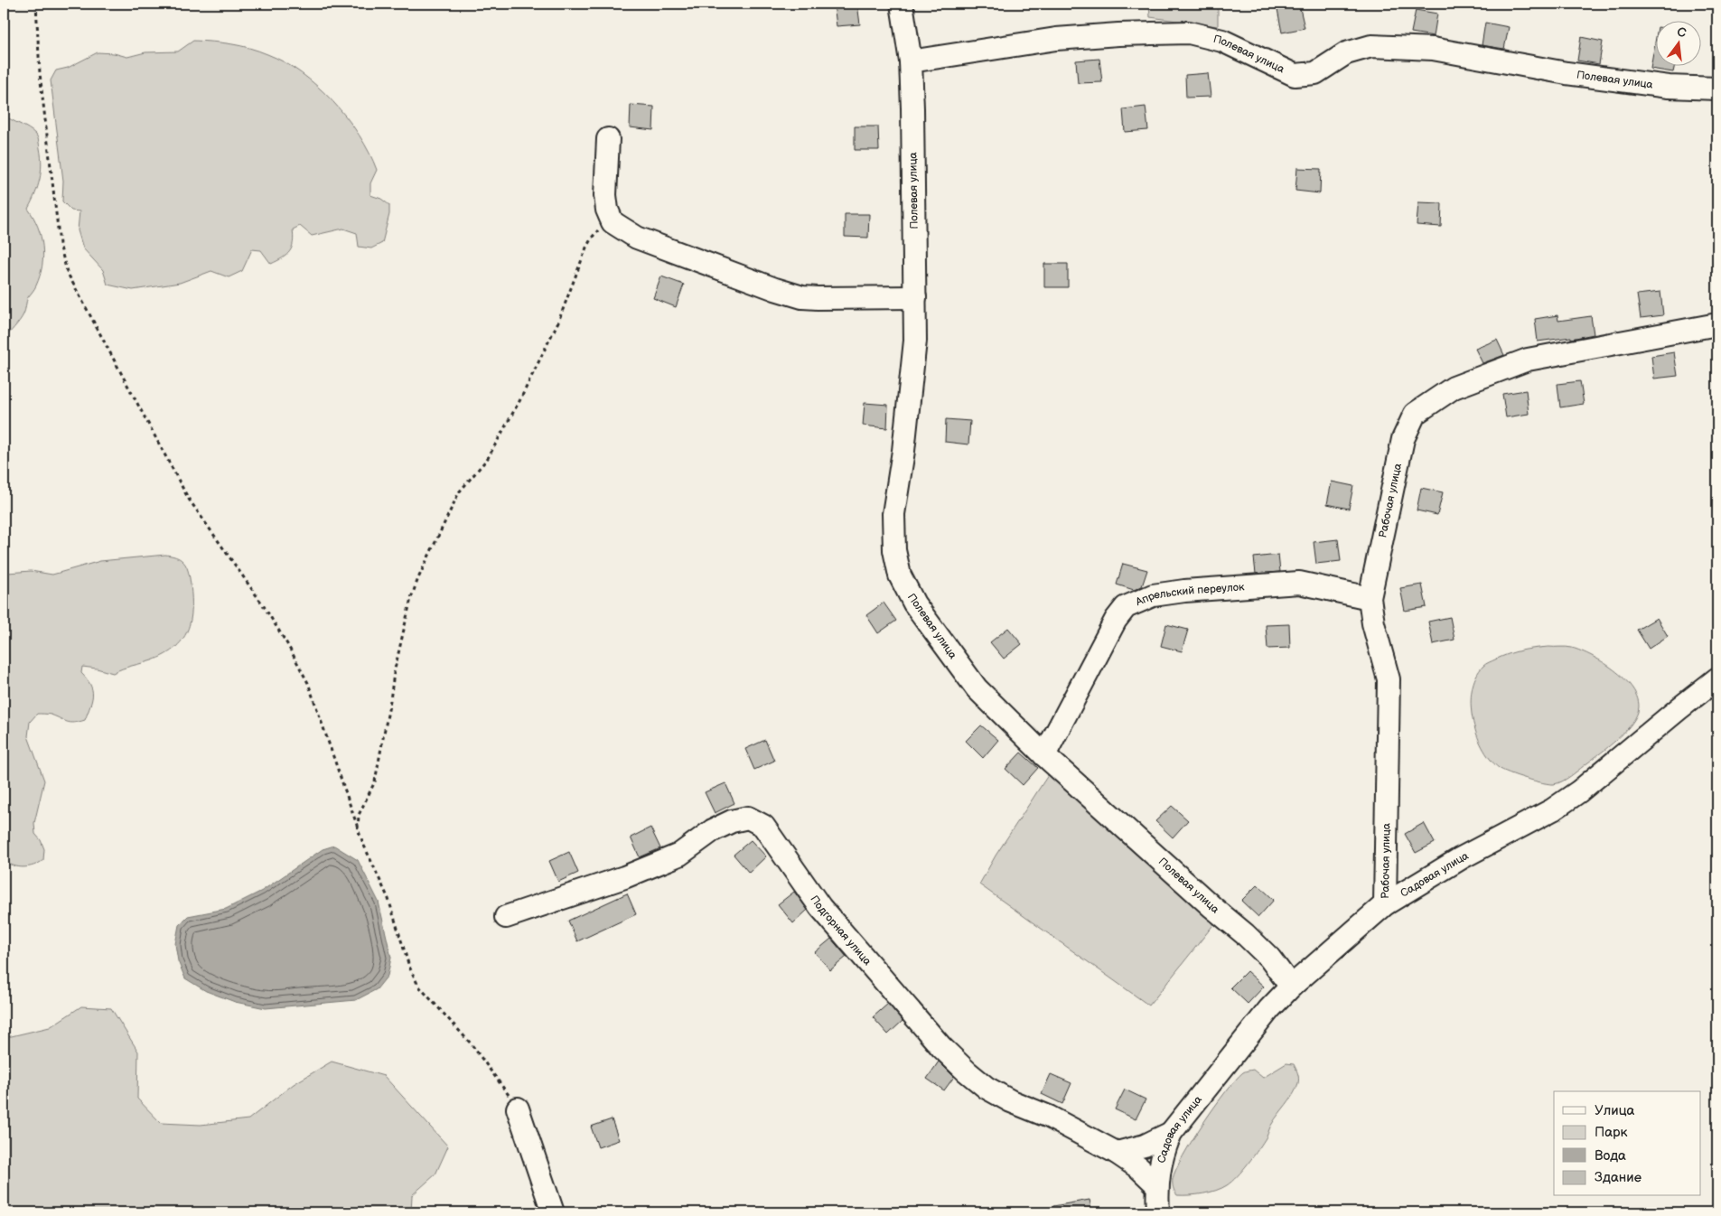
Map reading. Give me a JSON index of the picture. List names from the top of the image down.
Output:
{
  "streets": {
    "street": [
      "Полевая улица",
      "Рабочая улица",
      "Апрельский переулок",
      "Садовая улица",
      "Подгорная улица"
    ]
  },
  "crossings": [
    ["Полевая улица", "Апрельский переулок"],
    ["Полевая улица", "Садовая улица"],
    ["Рабочая улица", "Апрельский переулок"],
    ["Рабочая улица", "Садовая улица"],
    ["Садовая улица", "Подгорная улица"]
  ],
  "legend": [
    "Улица",
    "Парк",
    "Вода",
    "Здание"
  ],
  "north": "top"
}
